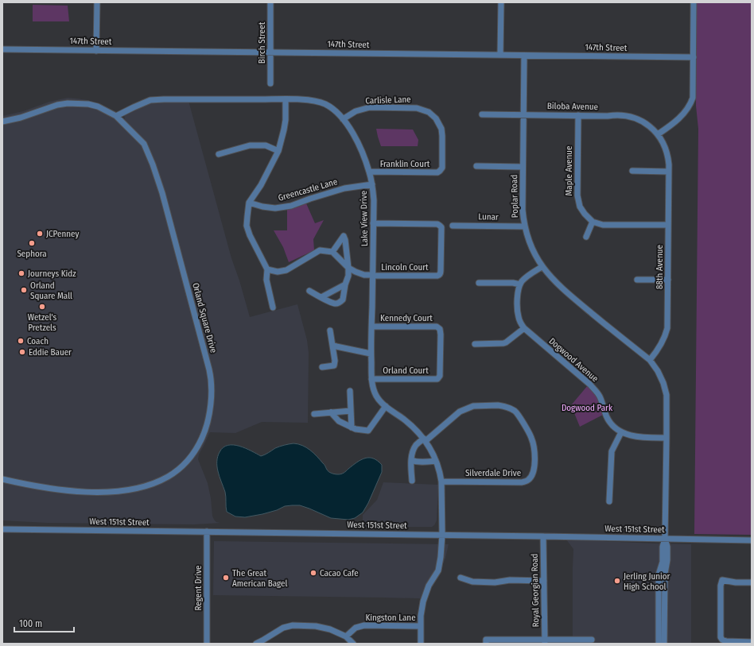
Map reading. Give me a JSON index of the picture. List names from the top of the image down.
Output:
{
  "streets": {
    "street": [
      "147th Street",
      "Birch Street",
      "Carlisle Lane",
      "Biloba Avenue",
      "Franklin Court",
      "Maple Avenue",
      "Greencastle Lane",
      "Poplar Road",
      "Lunar",
      "Lake View Drive",
      "Lincoln Court",
      "88th Avenue",
      "Orland Square Drive",
      "Kennedy Court",
      "Dogwood Avenue",
      "Orland Court",
      "Silverdale Drive",
      "West 151st Street",
      "Regent Drive",
      "Royal Georgian Road",
      "Kingston Lane"
    ]
  },
  "crossings": [
    ["147th Street", "Birch Street"],
    ["147th Street", "Poplar Road"],
    ["Carlisle Lane", "Franklin Court"],
    ["Carlisle Lane", "Lake View Drive"],
    ["Biloba Avenue", "Maple Avenue"],
    ["Biloba Avenue", "Poplar Road"],
    ["Biloba Avenue", "88th Avenue"],
    ["Franklin Court", "Lake View Drive"],
    ["Greencastle Lane", "Lake View Drive"],
    ["Poplar Road", "Lunar"],
    ["Poplar Road", "88th Avenue"],
    ["Lake View Drive", "Lincoln Court"],
    ["Lake View Drive", "Orland Square Drive"],
    ["Lake View Drive", "Kennedy Court"],
    ["Lake View Drive", "Orland Court"],
    ["Lake View Drive", "Silverdale Drive"],
    ["Lake View Drive", "West 151st Street"],
    ["Lake View Drive", "Kingston Lane"],
    ["Kennedy Court", "Orland Court"],
    ["West 151st Street", "Regent Drive"],
    ["West 151st Street", "Royal Georgian Road"]
  ],
  "parks": ["Dogwood Park"],
  "places": [
    "JCPenney",
    "Sephora",
    "Journeys Kidz",
    "Orland Square Mall",
    "Wetzel's Pretzels",
    "Coach",
    "Eddie Bauer",
    "Cacao Cafe",
    "The Great American Bagel",
    "Jerling Junior High School"
  ],
  "scale_bar": "100 m"
}
